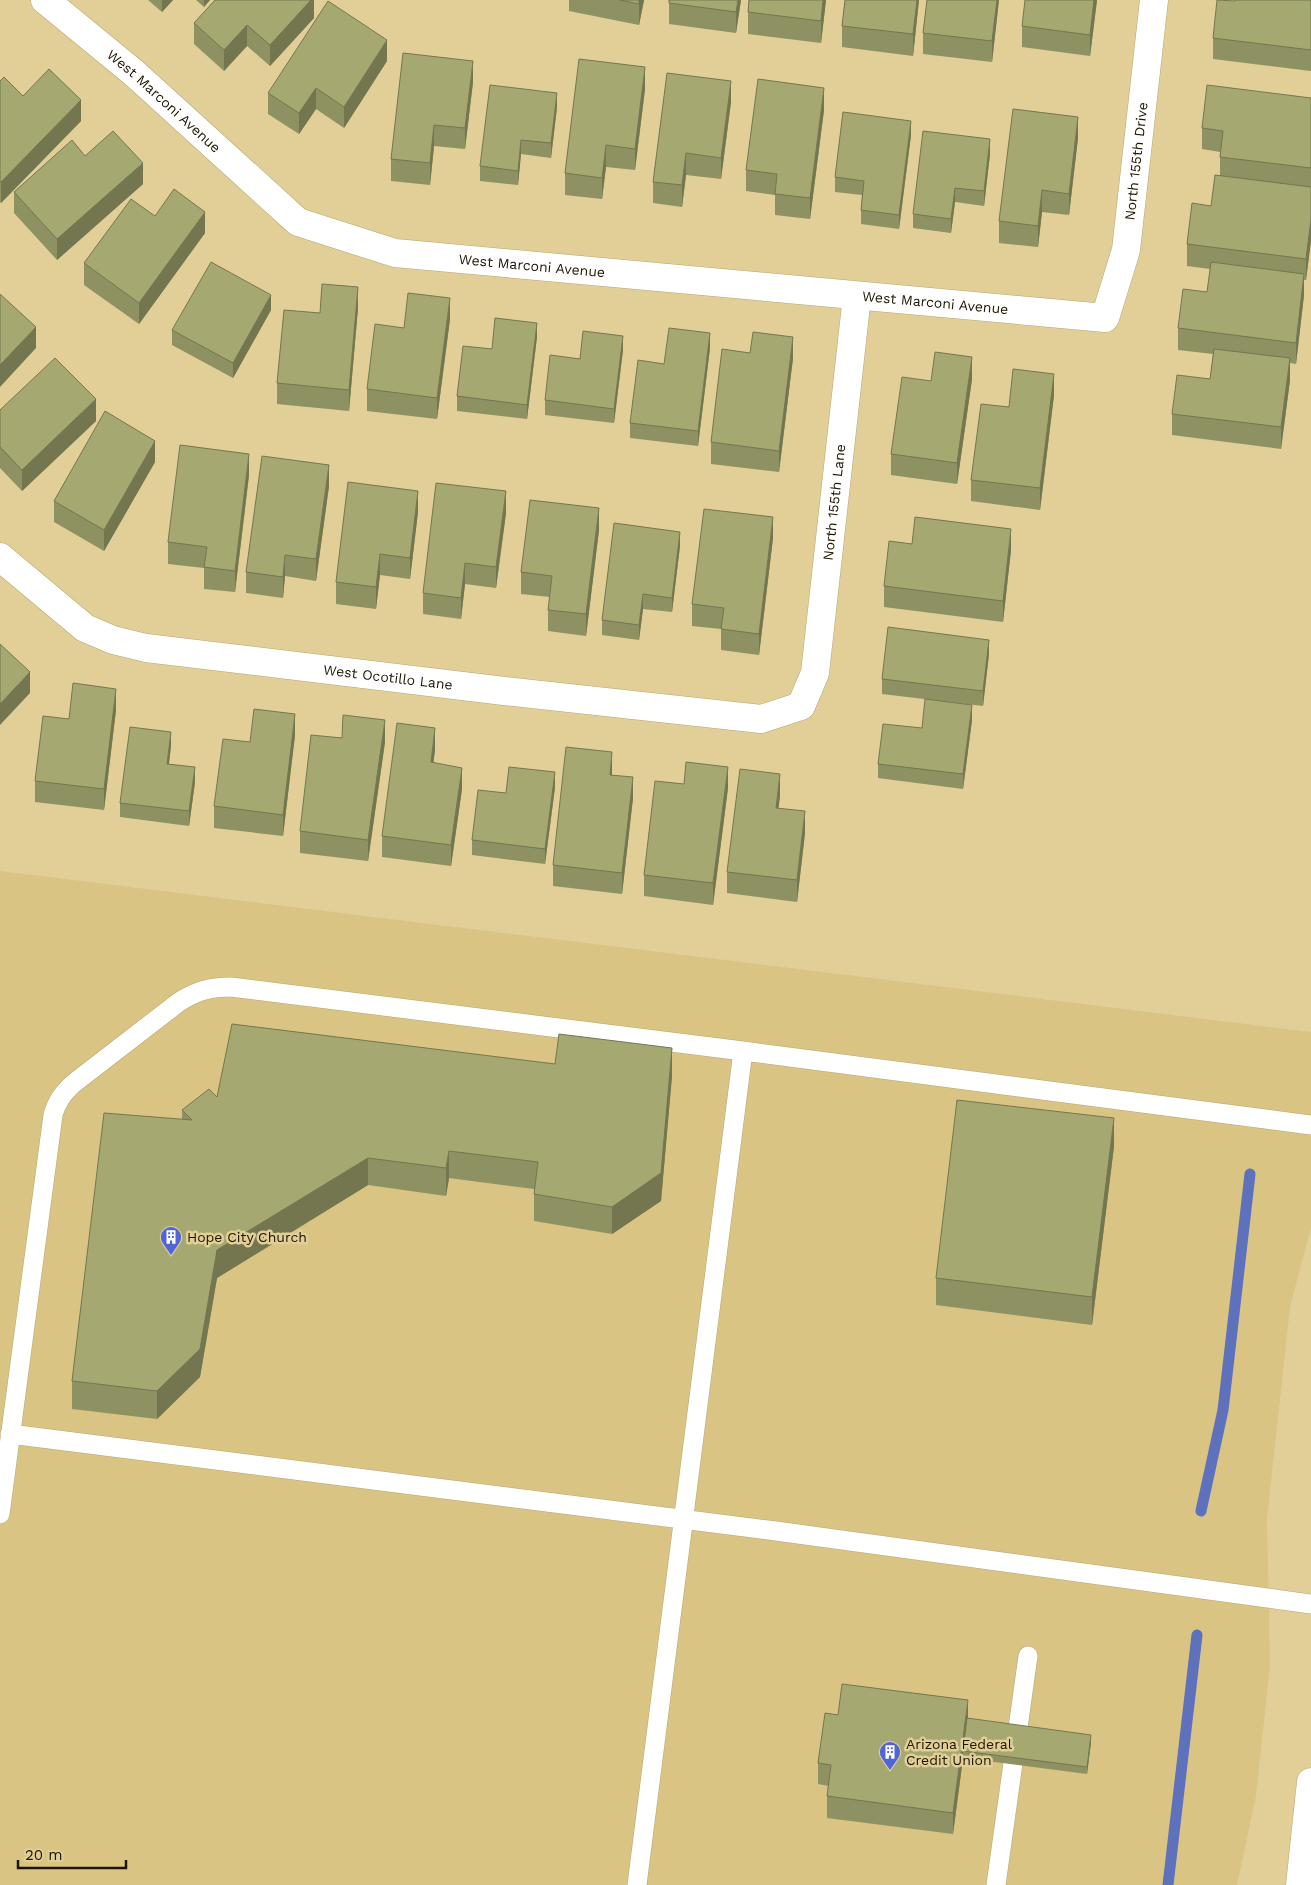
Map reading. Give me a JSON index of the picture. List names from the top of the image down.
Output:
{
  "streets": {
    "street": [
      "West Marconi Avenue",
      "North 155th Drive",
      "North 155th Lane",
      "West Ocotillo Lane"
    ]
  },
  "crossings": [
    ["West Marconi Avenue", "North 155th Drive"],
    ["West Marconi Avenue", "North 155th Lane"],
    ["North 155th Lane", "West Ocotillo Lane"]
  ],
  "places": {
    "building": ["Hope City Church", "Arizona Federal Credit Union"]
  },
  "scale_bar": "20 m"
}
